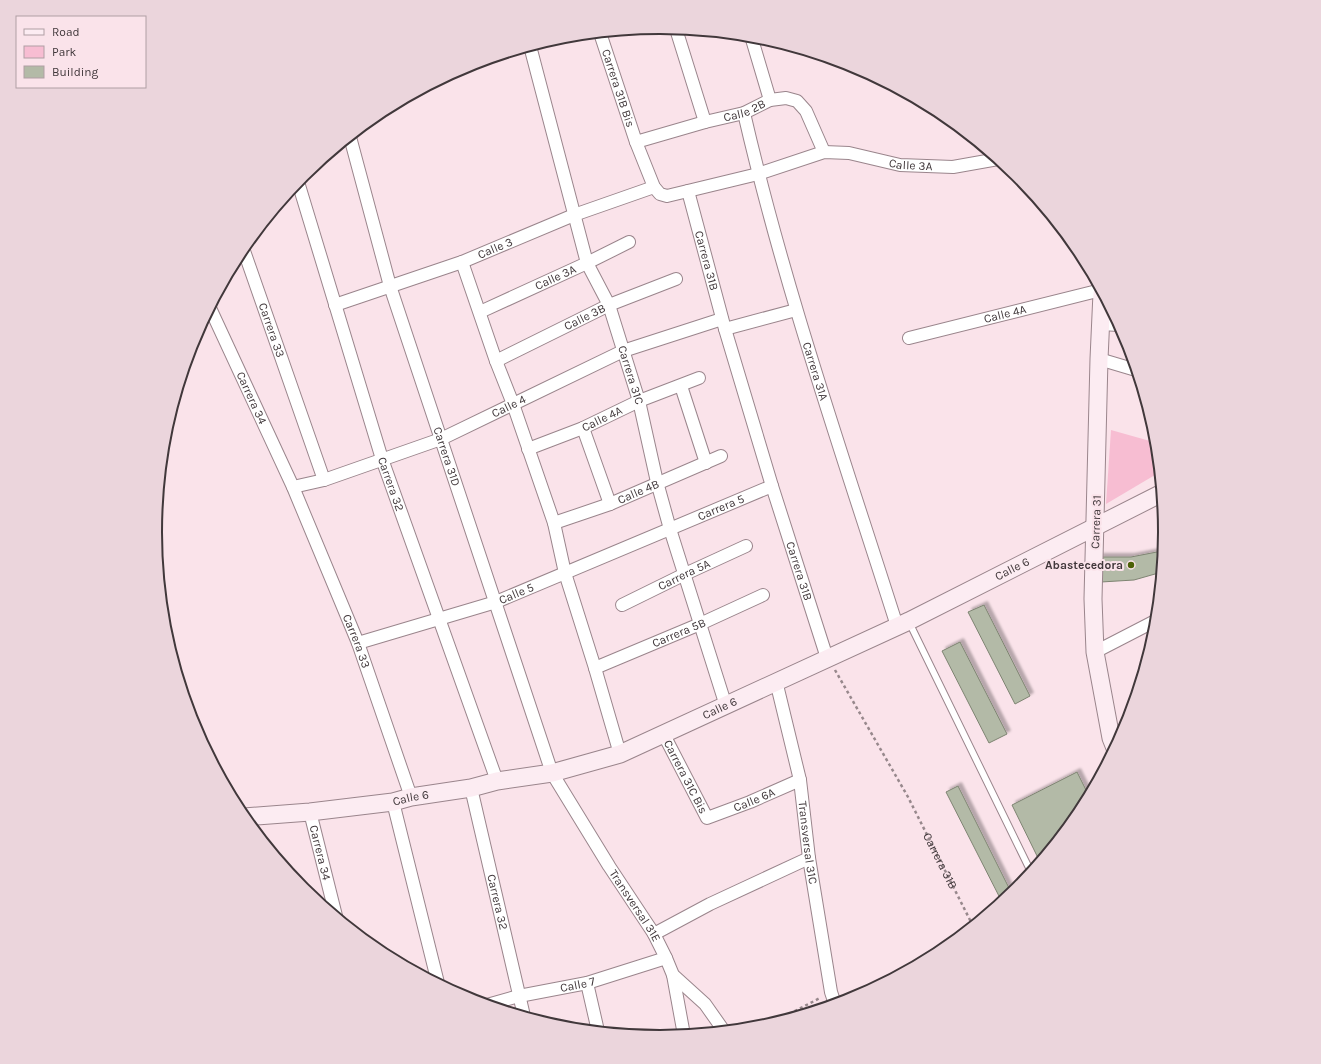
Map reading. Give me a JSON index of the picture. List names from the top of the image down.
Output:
{
  "streets": {
    "street": [
      "Carrera 31B Bis",
      "Calle 2B",
      "Calle 3A",
      "Calle 3",
      "Carrera 31B",
      "Calle 4A",
      "Calle 3B",
      "Carrera 33",
      "Carrera 31A",
      "Carrera 31C",
      "Carrera 34",
      "Calle 4",
      "Carrera 31D",
      "Carrera 32",
      "Calle 4B",
      "Carrera 5",
      "Carrera 31",
      "Calle 6",
      "Carrera 5A",
      "Calle 5",
      "Carrera 5B",
      "Carrera 31C Bis",
      "Calle 6A",
      "Transversal 31C",
      "Transversal 31E",
      "Calle 7"
    ]
  },
  "crossings": [
    ["Carrera 31B Bis", "Calle 2B"],
    ["Carrera 31B Bis", "Calle 3"],
    ["Calle 2B", "Calle 3A"],
    ["Calle 2B", "Carrera 31A"],
    ["Calle 3A", "Carrera 31C"],
    ["Calle 3", "Carrera 31C"],
    ["Calle 3", "Carrera 31D"],
    ["Calle 3", "Carrera 32"],
    ["Carrera 31B", "Calle 4"],
    ["Carrera 31B", "Carrera 5"],
    ["Carrera 31B", "Calle 6"],
    ["Calle 4A", "Carrera 31C"],
    ["Calle 3B", "Carrera 31C"],
    ["Carrera 33", "Carrera 34"],
    ["Carrera 33", "Calle 4"],
    ["Carrera 33", "Calle 6"],
    ["Carrera 33", "Calle 5"],
    ["Carrera 31A", "Calle 4"],
    ["Carrera 31A", "Calle 6"],
    ["Carrera 31C", "Calle 4"],
    ["Carrera 31C", "Calle 4B"],
    ["Carrera 31C", "Carrera 5"],
    ["Carrera 31C", "Calle 6"],
    ["Carrera 31C", "Carrera 5A"],
    ["Carrera 31C", "Calle 5"],
    ["Carrera 31C", "Carrera 5B"],
    ["Carrera 34", "Calle 4"],
    ["Carrera 34", "Calle 6"],
    ["Calle 4", "Carrera 31D"],
    ["Calle 4", "Carrera 32"],
    ["Carrera 31D", "Calle 6"],
    ["Carrera 31D", "Calle 5"],
    ["Carrera 31D", "Transversal 31E"],
    ["Carrera 32", "Calle 6"],
    ["Carrera 32", "Calle 5"],
    ["Carrera 32", "Calle 7"],
    ["Carrera 5", "Calle 5"],
    ["Carrera 31", "Calle 6"],
    ["Calle 6", "Carrera 31C Bis"],
    ["Calle 6", "Transversal 31C"],
    ["Calle 6", "Transversal 31E"],
    ["Carrera 31C Bis", "Calle 6A"],
    ["Calle 6A", "Transversal 31C"],
    ["Transversal 31E", "Calle 7"]
  ],
  "places": ["Abastecedora"],
  "legend": ["Road", "Park", "Building"]
}
